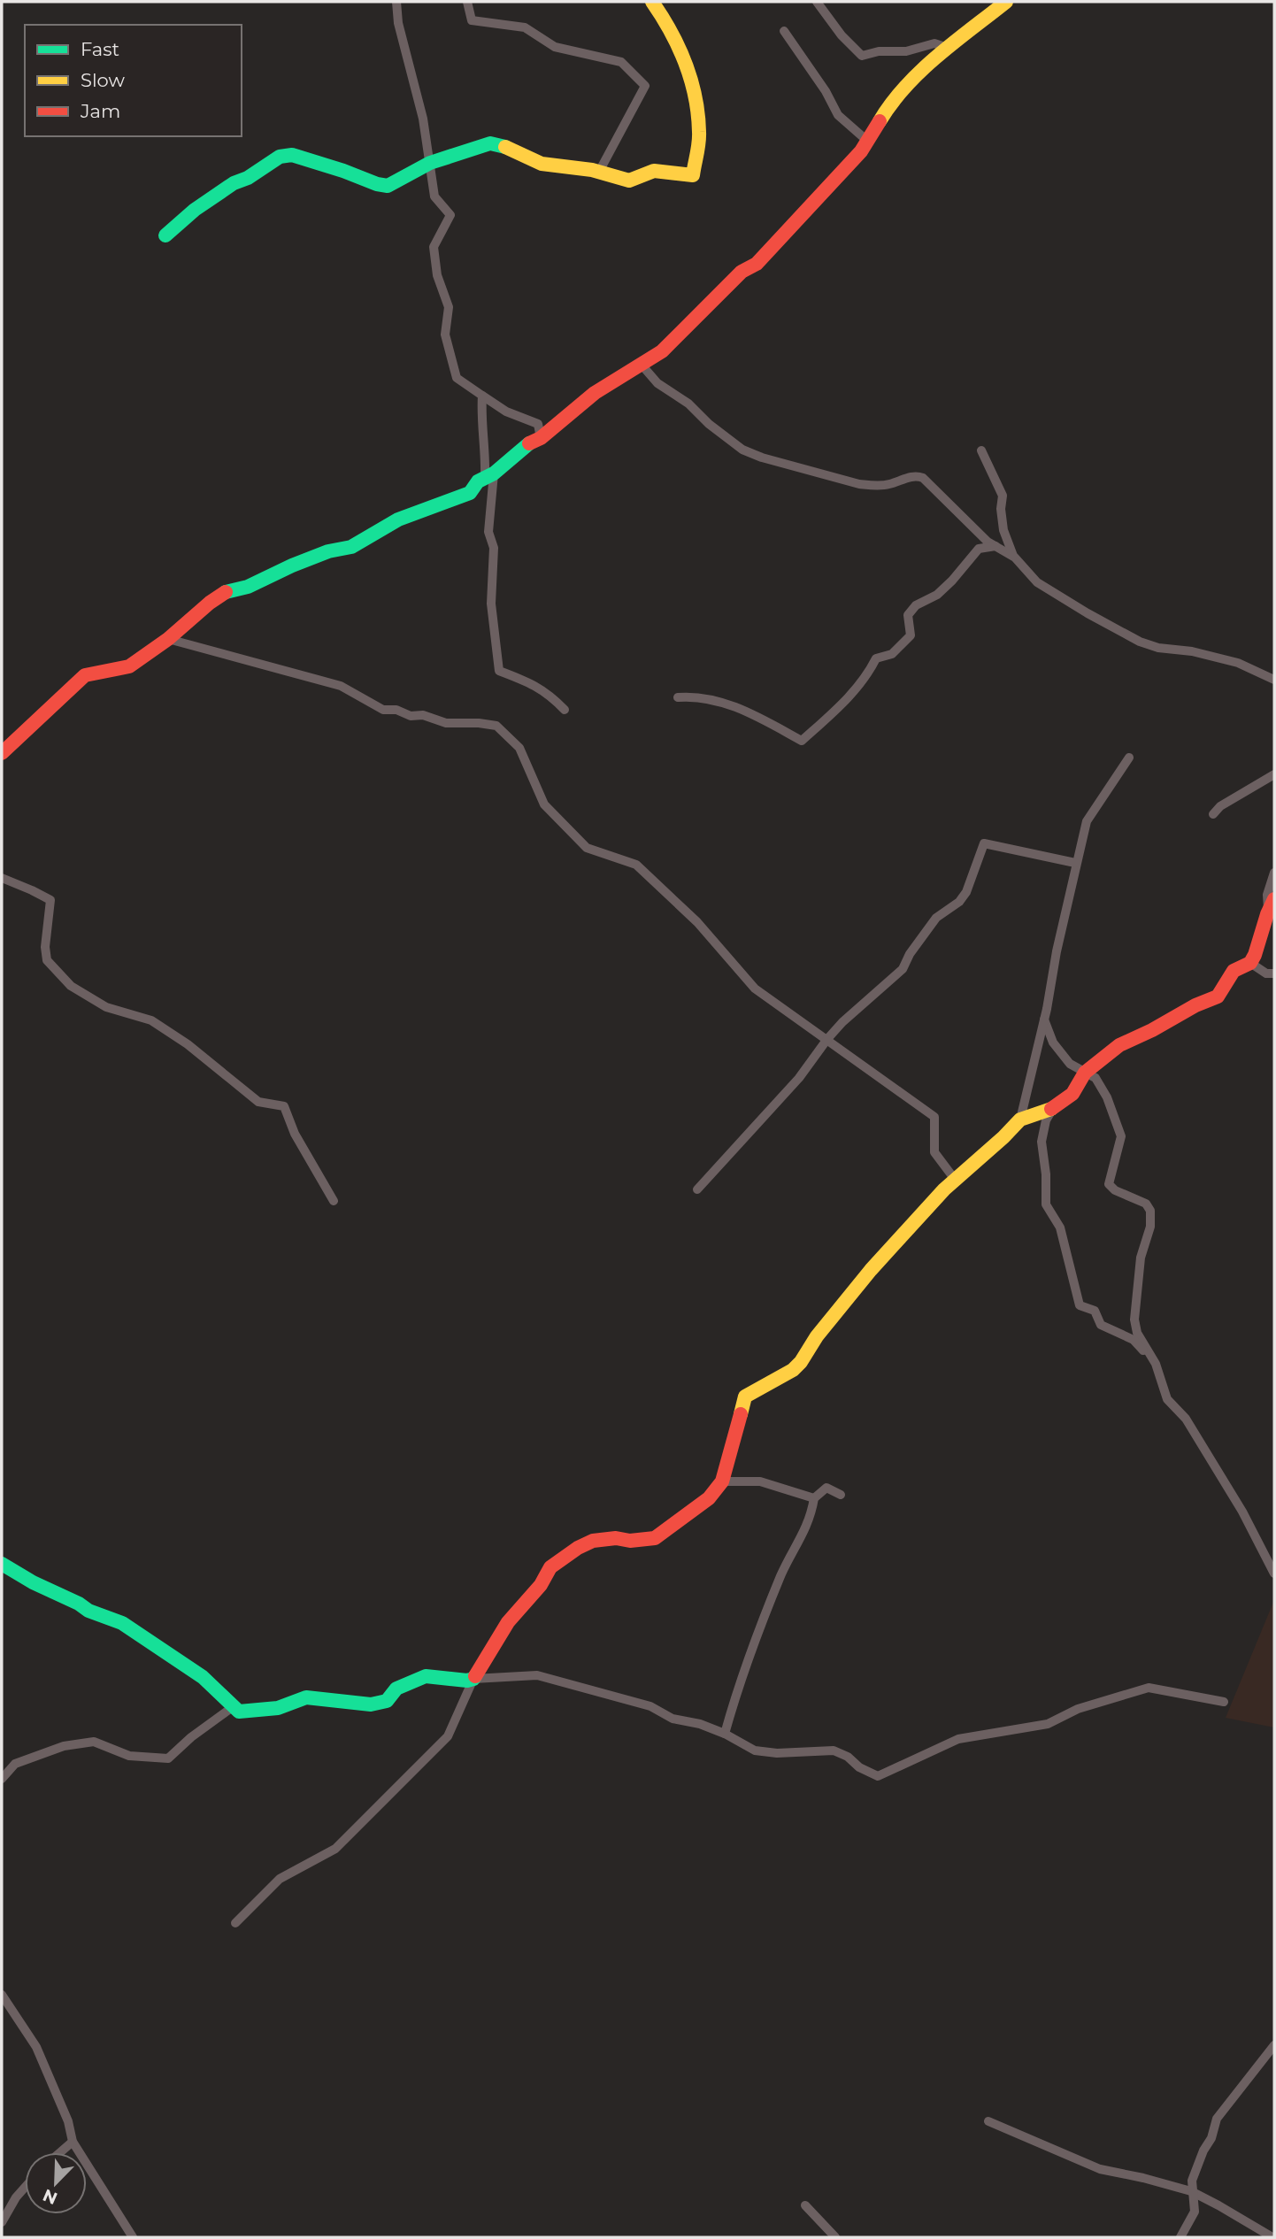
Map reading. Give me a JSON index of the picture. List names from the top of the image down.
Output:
{
  "legend": ["Fast", "Slow", "Jam"],
  "north": "bottom left"
}
